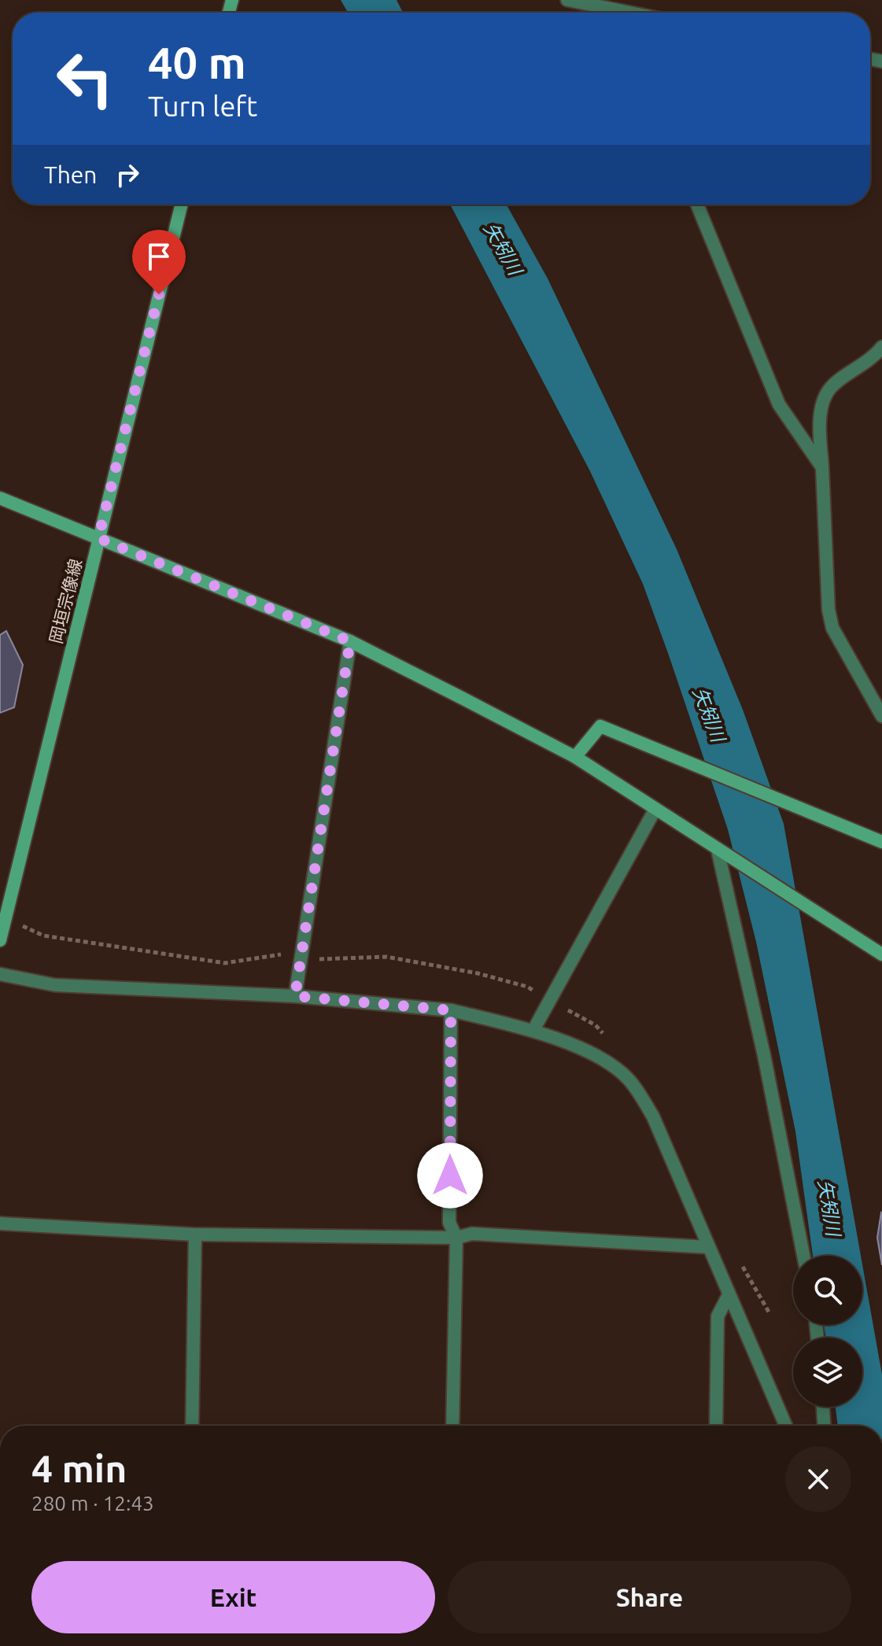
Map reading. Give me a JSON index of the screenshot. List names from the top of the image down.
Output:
{
  "streets": {
    "street": ["岡垣宗像線"]
  },
  "water": ["矢矧川"],
  "page": {
    "turn": ["40 m", "Turn left"],
    "then": "Then",
    "heading": ["4 min", "280 m · 12:43"],
    "buttons": ["Exit", "Share"]
  }
}
